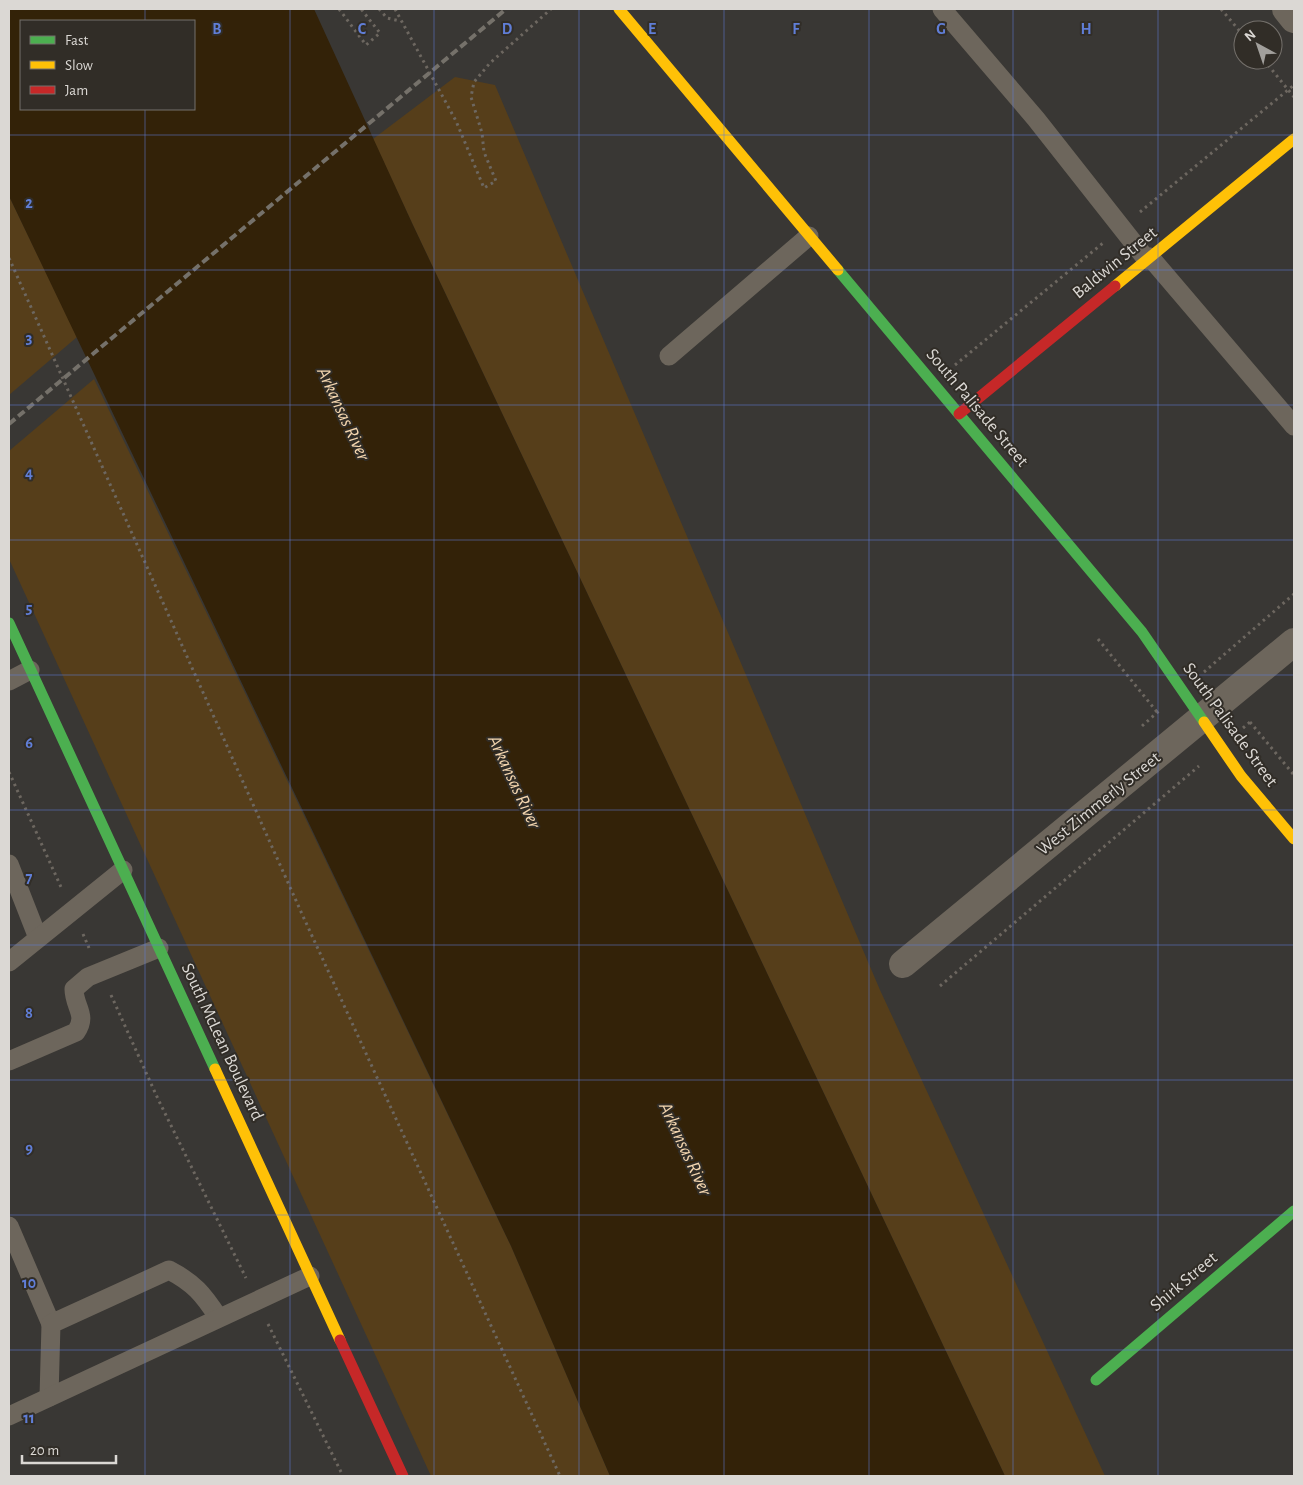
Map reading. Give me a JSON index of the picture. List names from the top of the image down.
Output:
{
  "streets": {
    "street": [
      "Baldwin Street",
      "South Palisade Street",
      "West Zimmerly Street",
      "South McLean Boulevard",
      "Shirk Street"
    ]
  },
  "crossings": [
    ["Baldwin Street", "South Palisade Street"],
    ["South Palisade Street", "West Zimmerly Street"]
  ],
  "water": ["Arkansas River"],
  "legend": ["Fast", "Slow", "Jam"],
  "scale_bar": "20 m",
  "north": "top left",
  "grid": {
    "columns": [
      "B",
      "C",
      "D",
      "E",
      "F",
      "G",
      "H"
    ],
    "rows": [
      "2",
      "3",
      "4",
      "5",
      "6",
      "7",
      "8",
      "9",
      "10",
      "11"
    ]
  }
}
